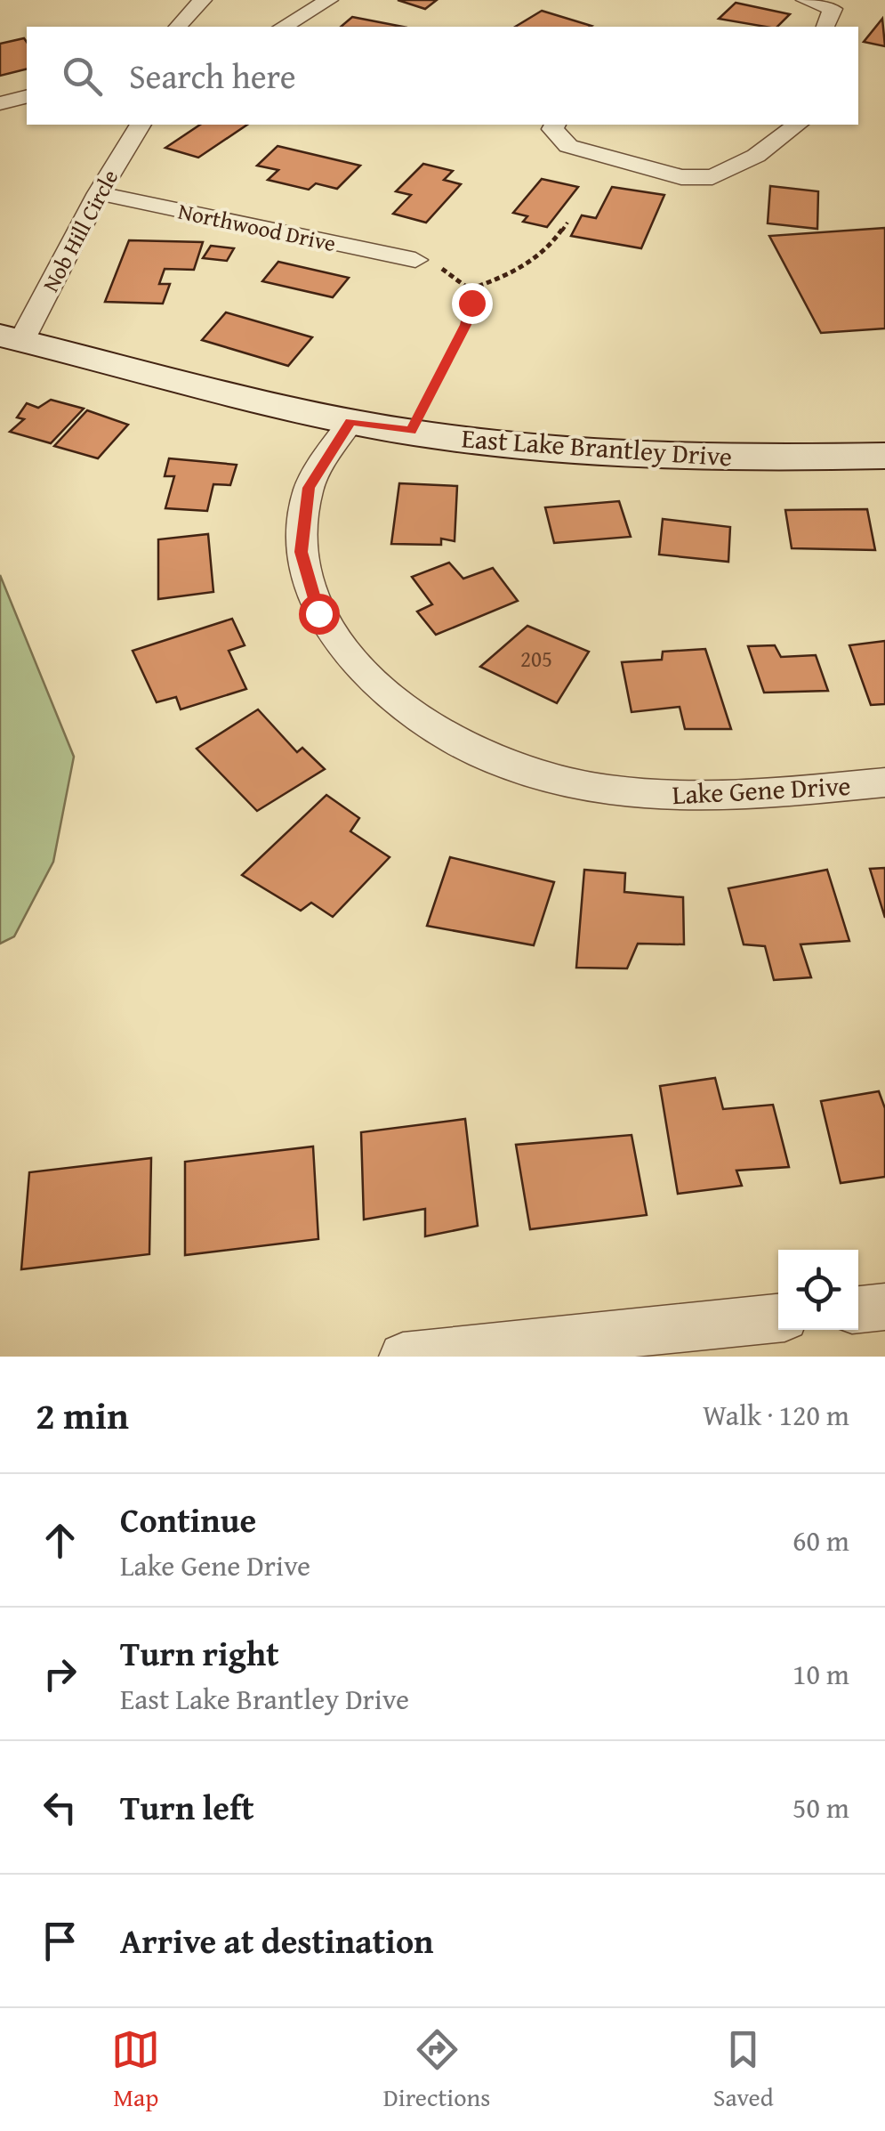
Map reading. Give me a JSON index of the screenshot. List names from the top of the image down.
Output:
{
  "streets": {
    "street": [
      "Northwood Drive",
      "Nob Hill Circle",
      "East Lake Brantley Drive",
      "Lake Gene Drive"
    ]
  },
  "crossings": [
    ["Northwood Drive", "Nob Hill Circle"],
    ["Nob Hill Circle", "East Lake Brantley Drive"],
    ["East Lake Brantley Drive", "Lake Gene Drive"]
  ],
  "house_numbers": ["205"],
  "page": {
    "search": "Search here",
    "heading": ["2 min", "Walk · 120 m"],
    "list": [
      ["Continue", "Lake Gene Drive", "60 m"],
      ["Turn right", "East Lake Brantley Drive", "10 m"],
      ["Turn left", "50 m"],
      "Arrive at destination"
    ],
    "nav": ["Map", "Directions", "Saved"]
  }
}
